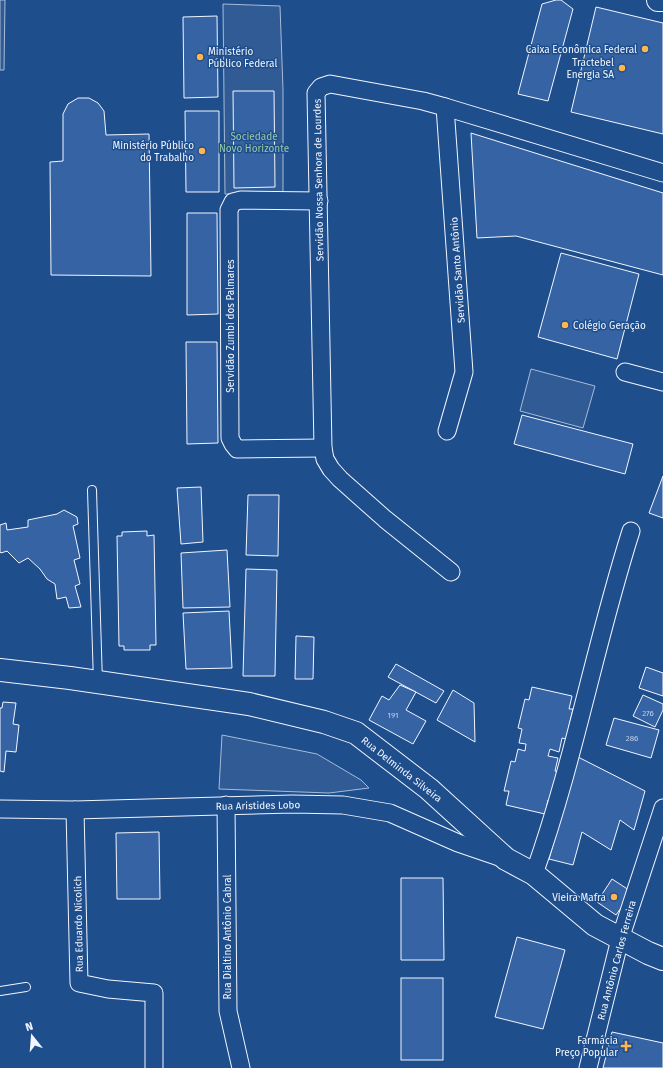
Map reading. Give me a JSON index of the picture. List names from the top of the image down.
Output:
{
  "streets": {
    "main road": ["Rua Delminda Silveira"],
    "street": [
      "Servidão Nossa Senhora de Lourdes",
      "Servidão Santo Antônio",
      "Servidão Zumbi dos Palmares",
      "Rua Aristides Lobo",
      "Rua Eduardo Nicolich",
      "Rua Dialtino Antônio Cabral",
      "Rua Antônio Carlos Ferreira"
    ]
  },
  "crossings": [
    ["Servidão Nossa Senhora de Lourdes", "Servidão Santo Antônio"],
    ["Servidão Nossa Senhora de Lourdes", "Servidão Zumbi dos Palmares"],
    ["Rua Delminda Silveira", "Rua Aristides Lobo"],
    ["Rua Delminda Silveira", "Rua Antônio Carlos Ferreira"],
    ["Rua Aristides Lobo", "Rua Eduardo Nicolich"],
    ["Rua Aristides Lobo", "Rua Dialtino Antônio Cabral"]
  ],
  "parks": ["Sociedade Novo Horizonte"],
  "places": {
    "other": [
      "Caixa Econômica Federal",
      "Ministério Público Federal",
      "Tractebel Energia SA",
      "Ministério Público do Trabalho",
      "Colégio Geração",
      "Vieira Mafra"
    ],
    "health": ["Farmácia Preço Popular"]
  },
  "house_numbers": ["276", "191", "286"],
  "north": "top"
}
